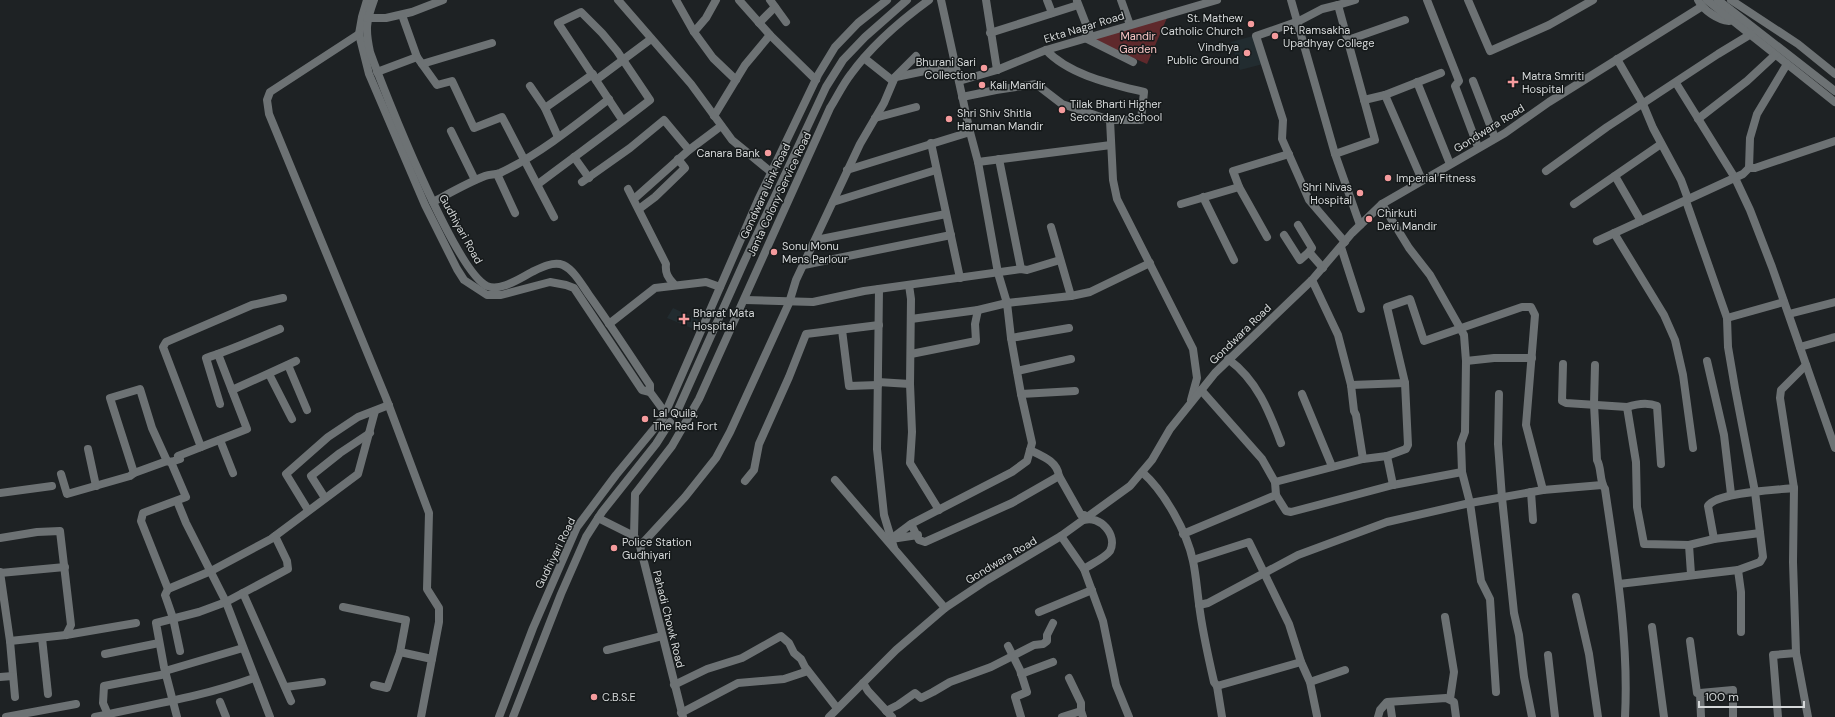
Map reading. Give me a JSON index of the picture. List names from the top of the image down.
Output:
{
  "streets": {
    "street": [
      "Ekta Nagar Road",
      "Gondwara Road",
      "Gondwara Link Road",
      "Janta Colony Service Road",
      "Gudhiyari Road",
      "Pahadi Chowk Road"
    ]
  },
  "crossings": [
    ["Gondwara Link Road", "Gudhiyari Road"]
  ],
  "parks": ["Mandir Garden"],
  "places": {
    "other": [
      "St. Mathew Catholic Church",
      "Pt. Ramsakha Upadhyay College",
      "Vindhya Public Ground",
      "Bhurani Sari Collection",
      "Kali Mandir",
      "Tilak Bharti Higher Secondary School",
      "Shri Shiv Shitla Hanuman Mandir",
      "Canara Bank",
      "Imperial Fitness",
      "Shri Nivas Hospital",
      "Chirkuti Devi Mandir",
      "Sonu Monu Mens Parlour",
      "Lal Quila, The Red Fort",
      "Police Station Gudhiyari",
      "C.B.S.E"
    ],
    "health": ["Matra Smriti Hospital", "Bharat Mata Hospital"]
  },
  "scale_bar": "100 m"
}
